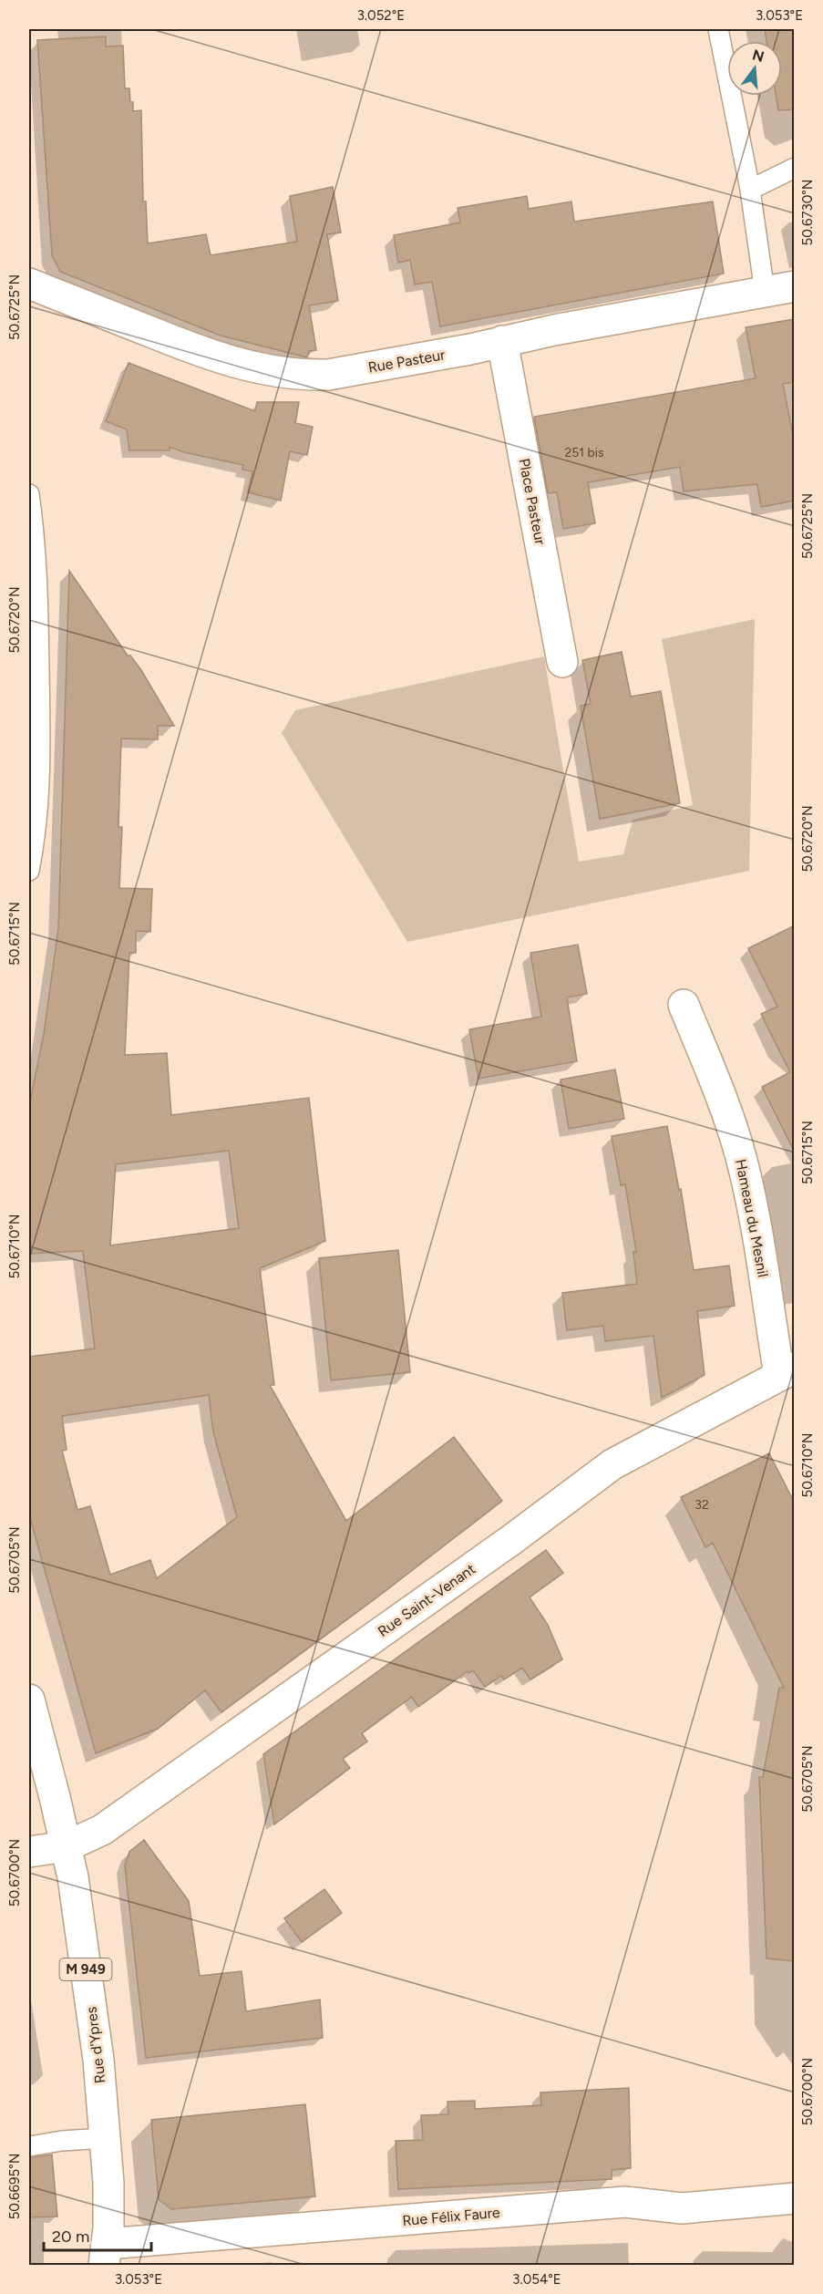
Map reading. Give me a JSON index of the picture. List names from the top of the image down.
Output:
{
  "streets": {
    "street": [
      "Rue Pasteur",
      "Place Pasteur",
      "Hameau du Mesnil",
      "Rue Saint-Venant",
      "M 949",
      "Rue d'Ypres",
      "Rue Félix Faure"
    ]
  },
  "crossings": [
    ["Rue Pasteur", "Place Pasteur"],
    ["Hameau du Mesnil", "Rue Saint-Venant"],
    ["Rue Saint-Venant", "Rue d'Ypres"],
    ["Rue d'Ypres", "Rue Félix Faure"]
  ],
  "house_numbers": ["251 bis", "32"],
  "scale_bar": "20 m",
  "north": "top",
  "coordinates": [
    "3.052°E",
    "3.053°E",
    "50.6730°N",
    "50.6725°N",
    "50.6720°N",
    "50.6715°N",
    "50.6710°N",
    "50.6705°N",
    "50.6700°N",
    "50.6695°N",
    "3.054°E"
  ]
}
